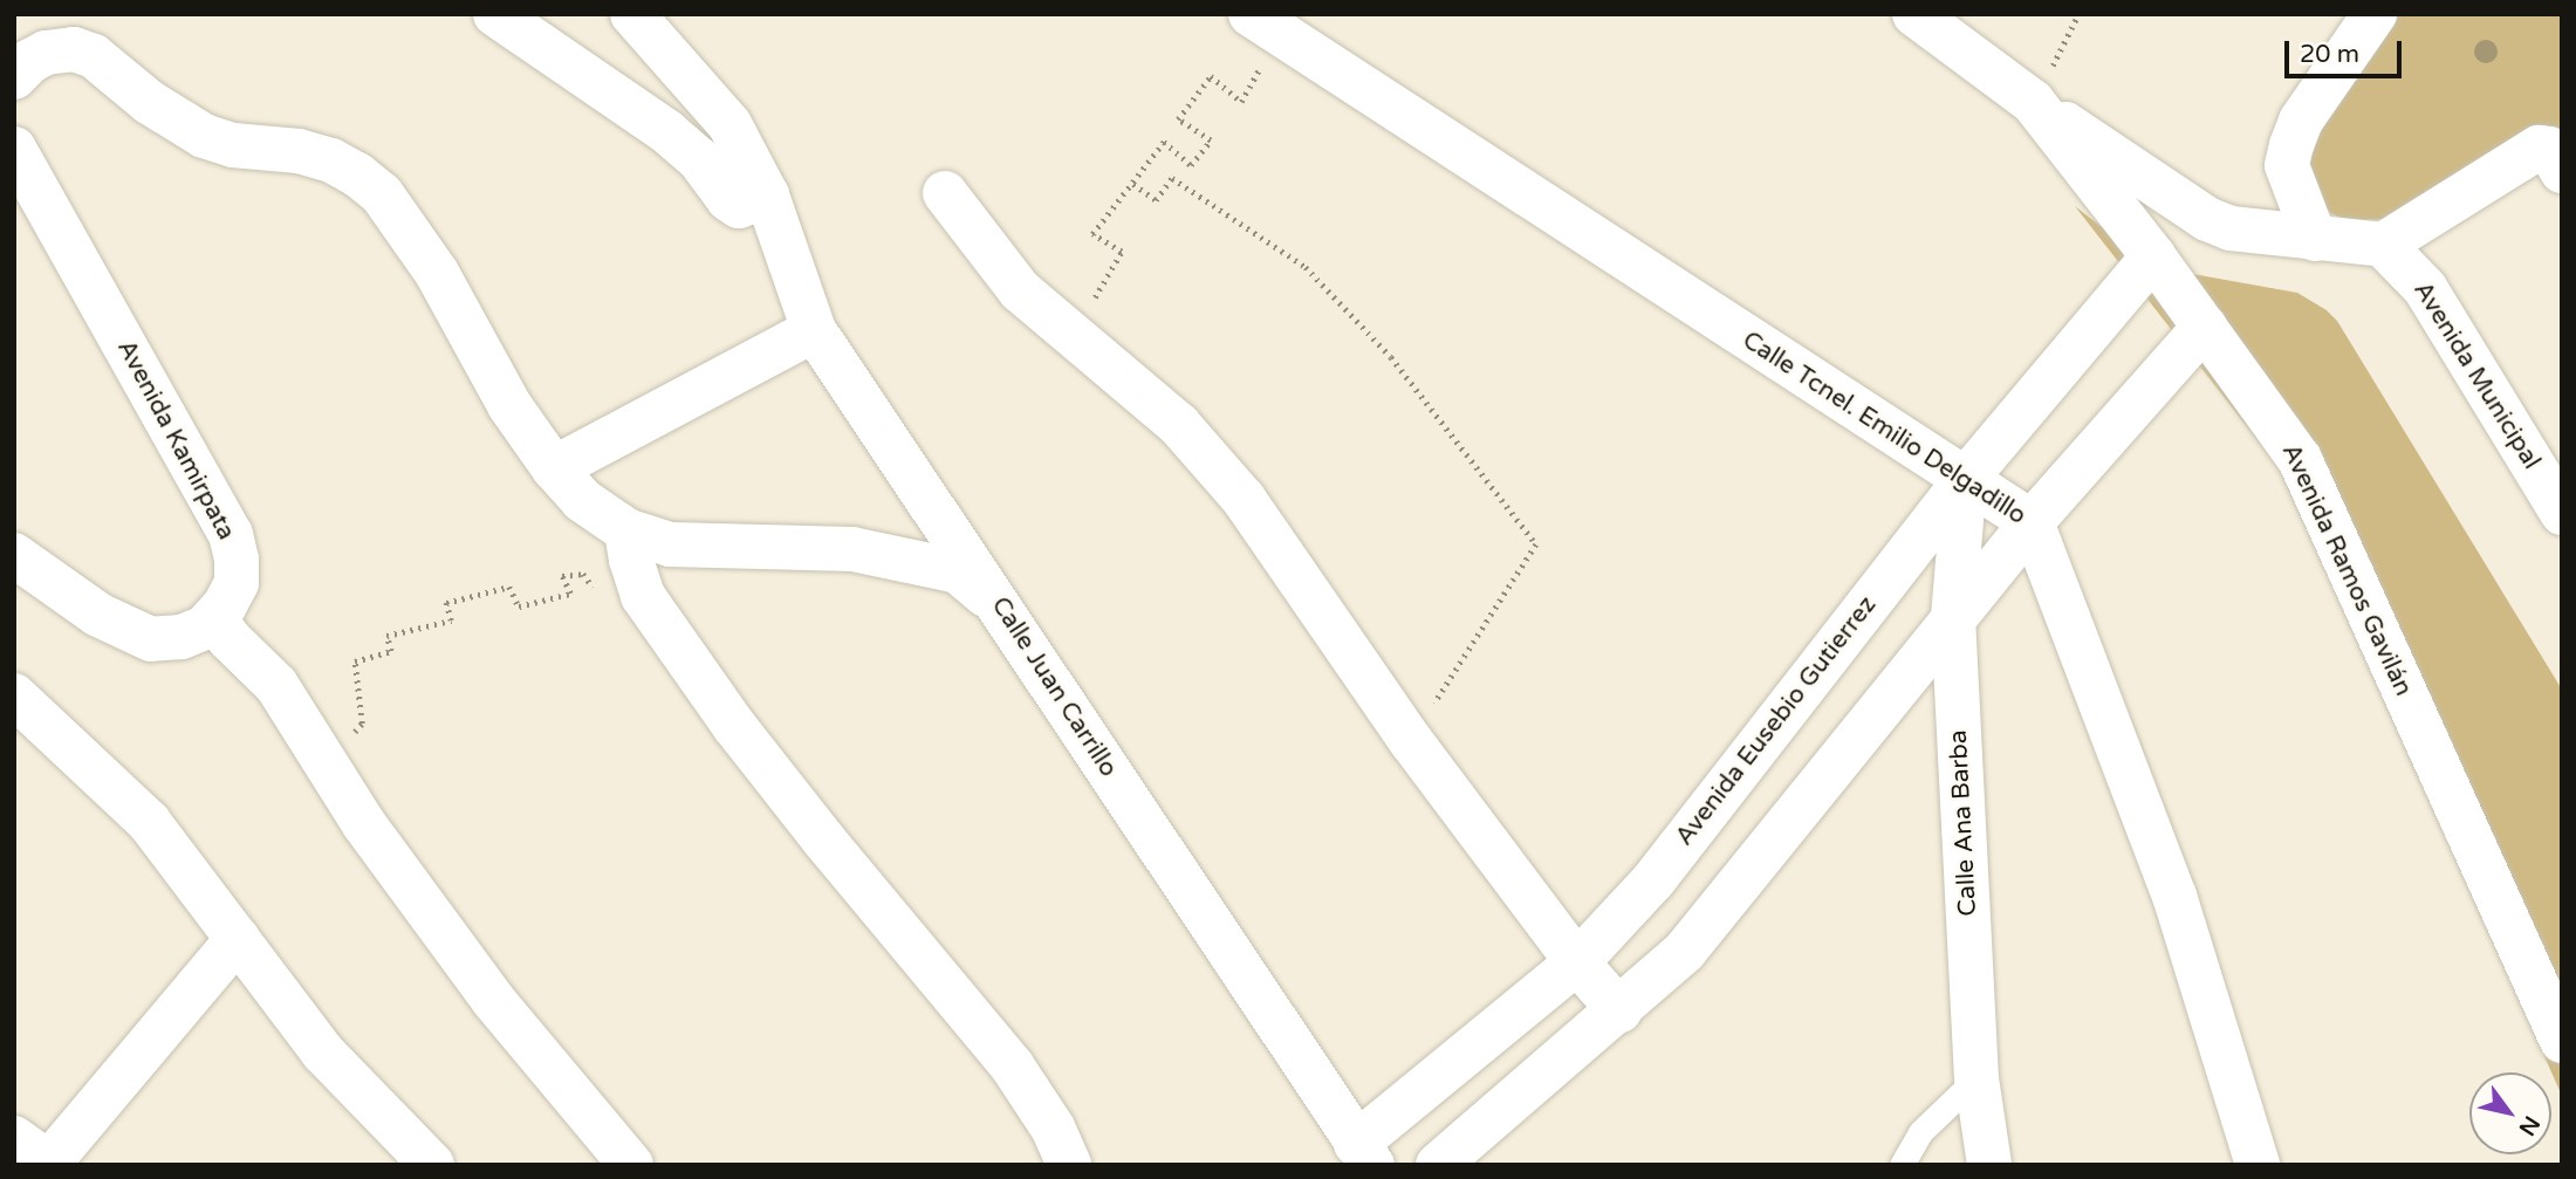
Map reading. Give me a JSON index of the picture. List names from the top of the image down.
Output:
{
  "streets": {
    "street": [
      "Avenida Municipal",
      "Calle Tcnel. Emilio Delgadillo",
      "Avenida Kamirpata",
      "Avenida Ramos Gavilán",
      "Calle Juan Carrillo",
      "Avenida Eusebio Gutierrez",
      "Calle Ana Barba"
    ]
  },
  "crossings": [
    ["Calle Tcnel. Emilio Delgadillo", "Avenida Eusebio Gutierrez"],
    ["Calle Tcnel. Emilio Delgadillo", "Calle Ana Barba"],
    ["Avenida Ramos Gavilán", "Avenida Eusebio Gutierrez"],
    ["Calle Juan Carrillo", "Avenida Eusebio Gutierrez"],
    ["Avenida Eusebio Gutierrez", "Calle Ana Barba"]
  ],
  "scale_bar": "20 m",
  "north": "bottom right"
}
